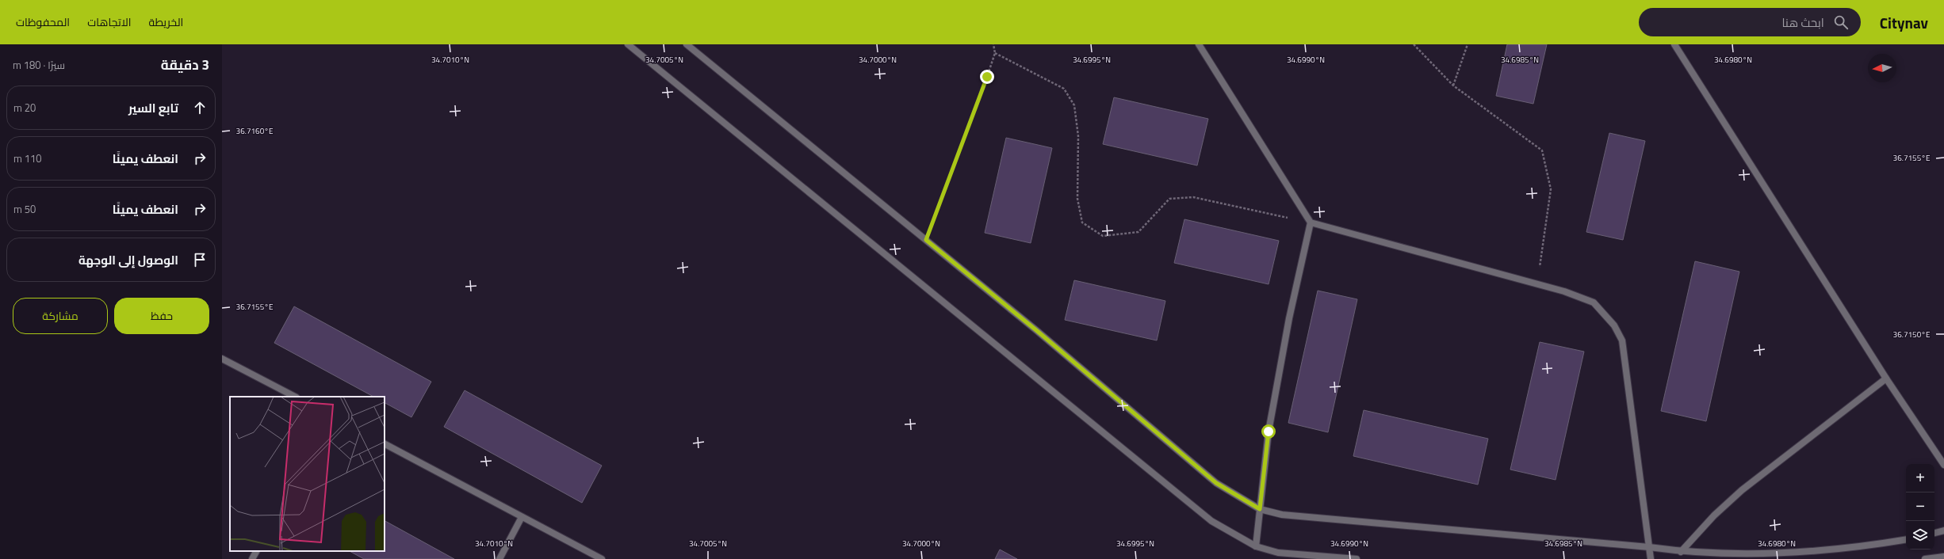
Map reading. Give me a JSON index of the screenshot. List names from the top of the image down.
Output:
{
  "north": "left",
  "page": {
    "header": "Citynav",
    "search": "ابحث هنا",
    "nav": ["الخريطة", "الاتجاهات", "المحفوظات"],
    "heading": ["3 دقيقة", "سيرًا · 180 m"],
    "list": [
      ["تابع السير", "20 m"],
      ["انعطف يمينًا", "110 m"],
      ["انعطف يمينًا", "50 m"],
      "الوصول إلى الوجهة"
    ],
    "buttons": ["حفظ", "مشاركة"],
    "map_buttons": ["+", "−"]
  },
  "coordinates": [
    "34.7010°N",
    "34.7005°N",
    "34.7000°N",
    "34.6995°N",
    "34.6990°N",
    "34.6985°N",
    "34.6980°N",
    "36.7160°E",
    "36.7155°E",
    "36.7150°E"
  ]
}
